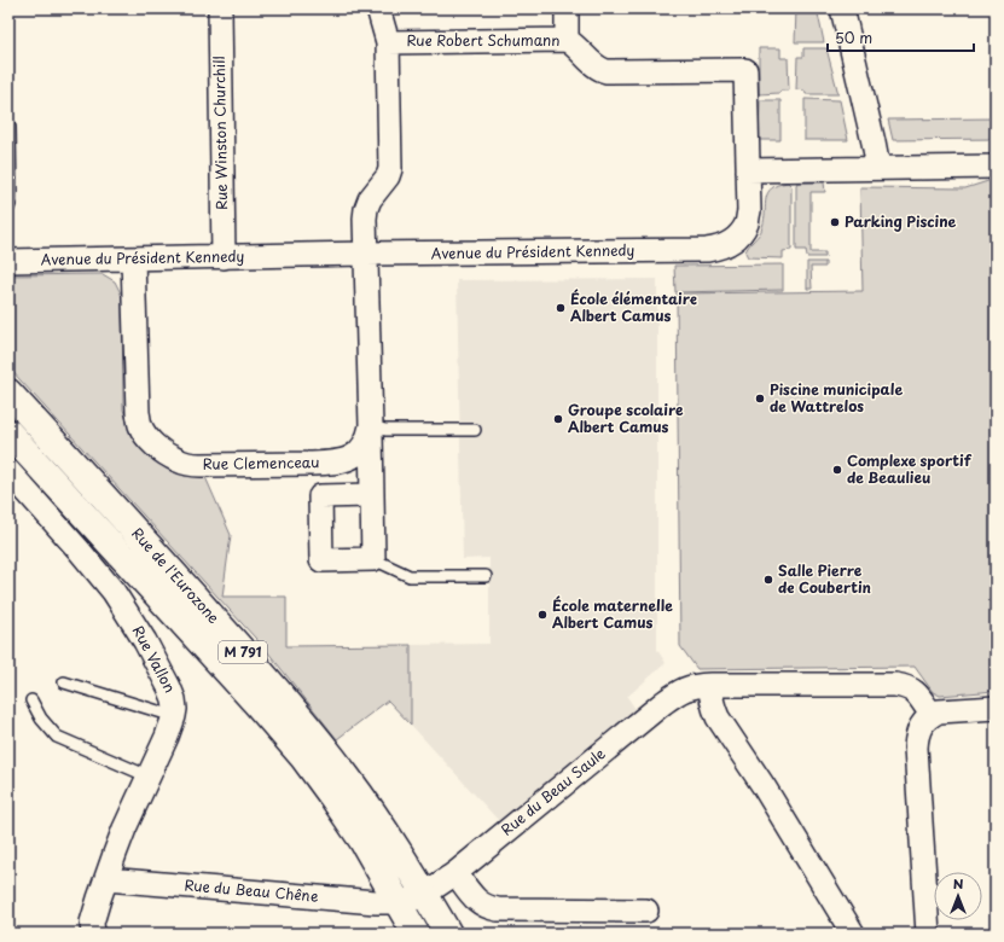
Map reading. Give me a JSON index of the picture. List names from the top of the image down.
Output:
{
  "streets": {
    "main road": ["Rue de l'Eurozone", "M 791"],
    "street": [
      "Rue Robert Schumann",
      "Rue Winston Churchill",
      "Avenue du Président Kennedy",
      "Rue Clemenceau",
      "Rue Vallon",
      "Rue du Beau Saule",
      "Rue du Beau Chêne"
    ]
  },
  "crossings": [
    ["Rue Robert Schumann", "Avenue du Président Kennedy"],
    ["Rue Robert Schumann", "Rue Clemenceau"],
    ["Rue Winston Churchill", "Avenue du Président Kennedy"],
    ["Avenue du Président Kennedy", "Rue Clemenceau"],
    ["Rue de l'Eurozone", "Rue du Beau Saule"],
    ["Rue de l'Eurozone", "Rue du Beau Chêne"],
    ["Rue Vallon", "Rue du Beau Chêne"],
    ["Rue du Beau Saule", "Rue du Beau Chêne"]
  ],
  "places": [
    "Parking Piscine",
    "École élémentaire Albert Camus",
    "Piscine municipale de Wattrelos",
    "Groupe scolaire Albert Camus",
    "Complexe sportif de Beaulieu",
    "Salle Pierre de Coubertin",
    "École maternelle Albert Camus"
  ],
  "scale_bar": "50 m",
  "north": "top"
}
